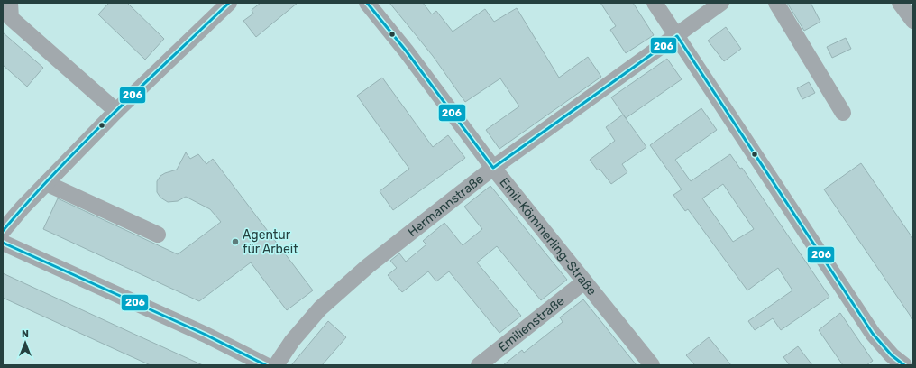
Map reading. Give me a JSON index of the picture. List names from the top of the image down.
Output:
{
  "streets": {
    "street": ["Hermannstraße", "Emil-Kömmerling-Straße", "Emilienstraße"]
  },
  "crossings": [
    ["Hermannstraße", "Emil-Kömmerling-Straße"],
    ["Emil-Kömmerling-Straße", "Emilienstraße"]
  ],
  "places": ["Agentur für Arbeit"],
  "lines": ["transit line 206"],
  "north": "top"
}
